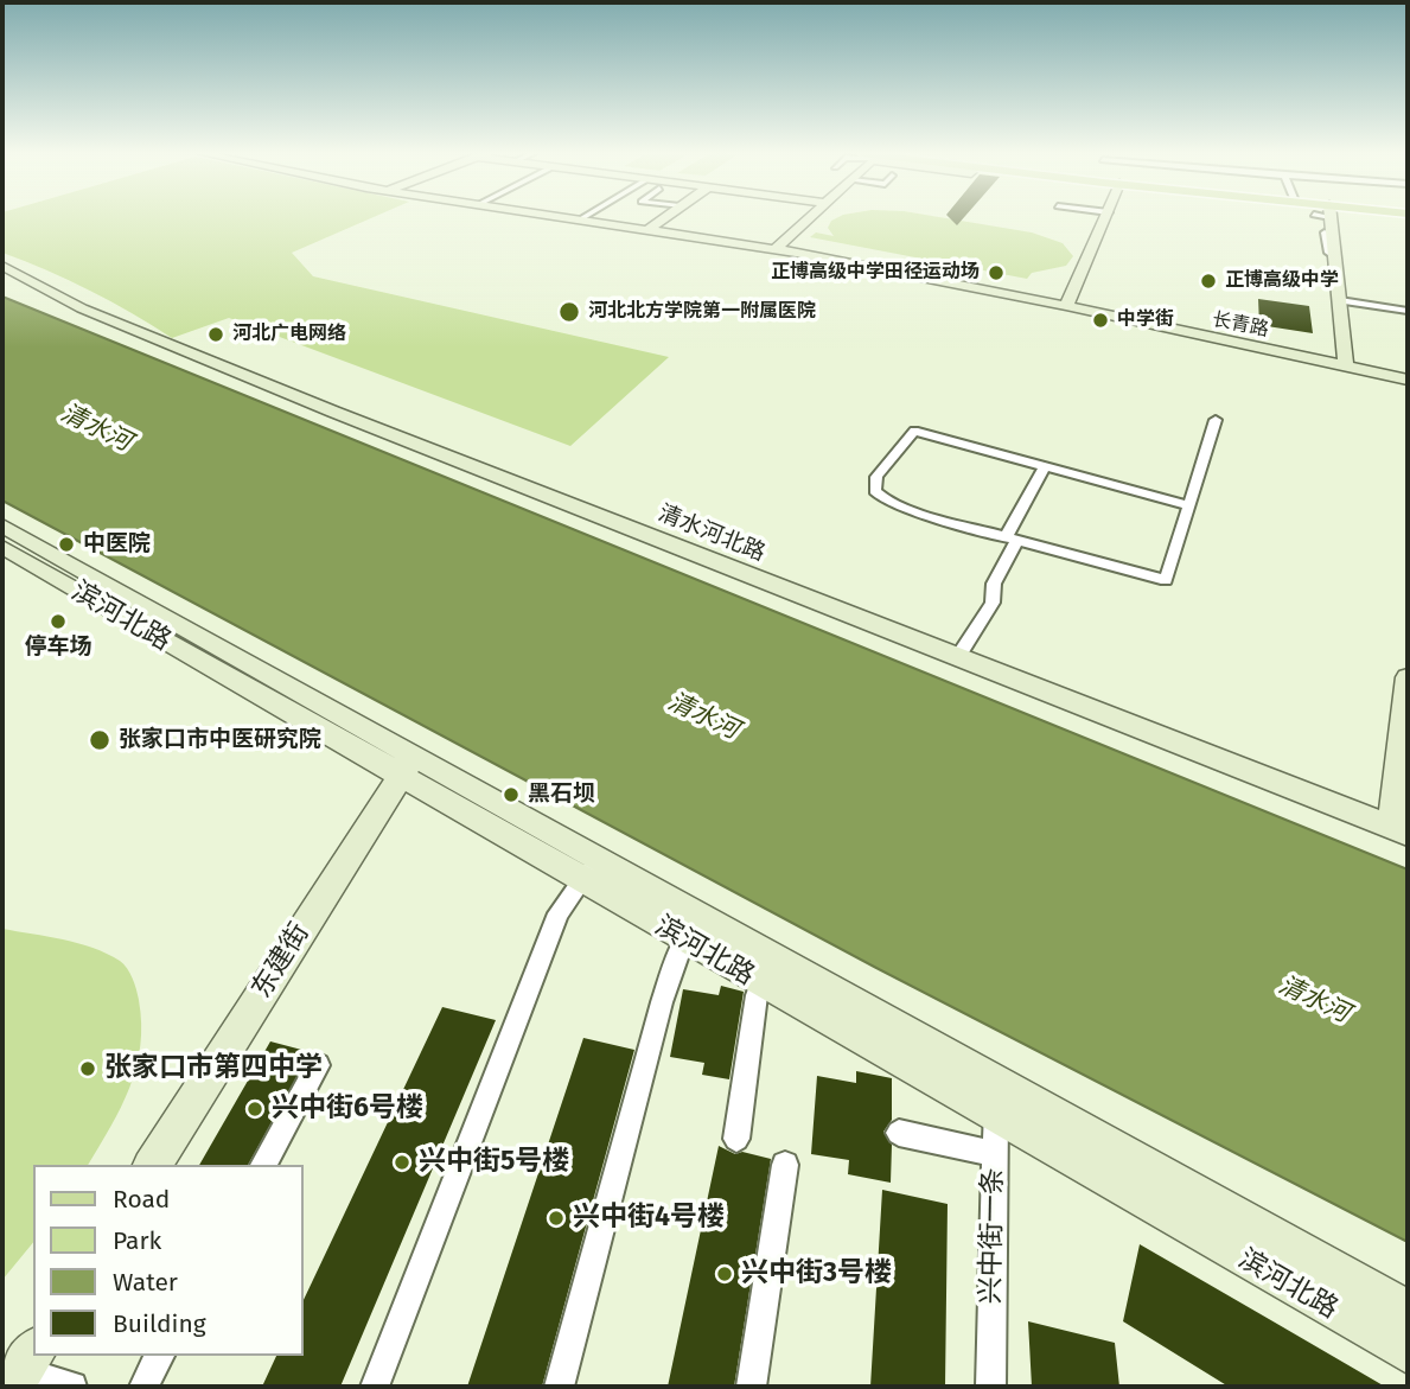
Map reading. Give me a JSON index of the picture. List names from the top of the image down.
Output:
{
  "streets": {
    "street": [
      "长青路",
      "清水河北路",
      "滨河北路",
      "东建街",
      "兴中街一条"
    ]
  },
  "crossings": [
    ["滨河北路", "东建街"],
    ["滨河北路", "兴中街一条"]
  ],
  "water": ["清水河"],
  "places": [
    "正博高级中学田径运动场",
    "正博高级中学",
    "河北北方学院第一附属医院",
    "中学街",
    "河北广电网络",
    "中医院",
    "停车场",
    "张家口市中医研究院",
    "黑石坝",
    "张家口市第四中学",
    "兴中街6号楼",
    "兴中街5号楼",
    "兴中街4号楼",
    "兴中街3号楼"
  ],
  "legend": [
    "Road",
    "Park",
    "Water",
    "Building"
  ]
}
